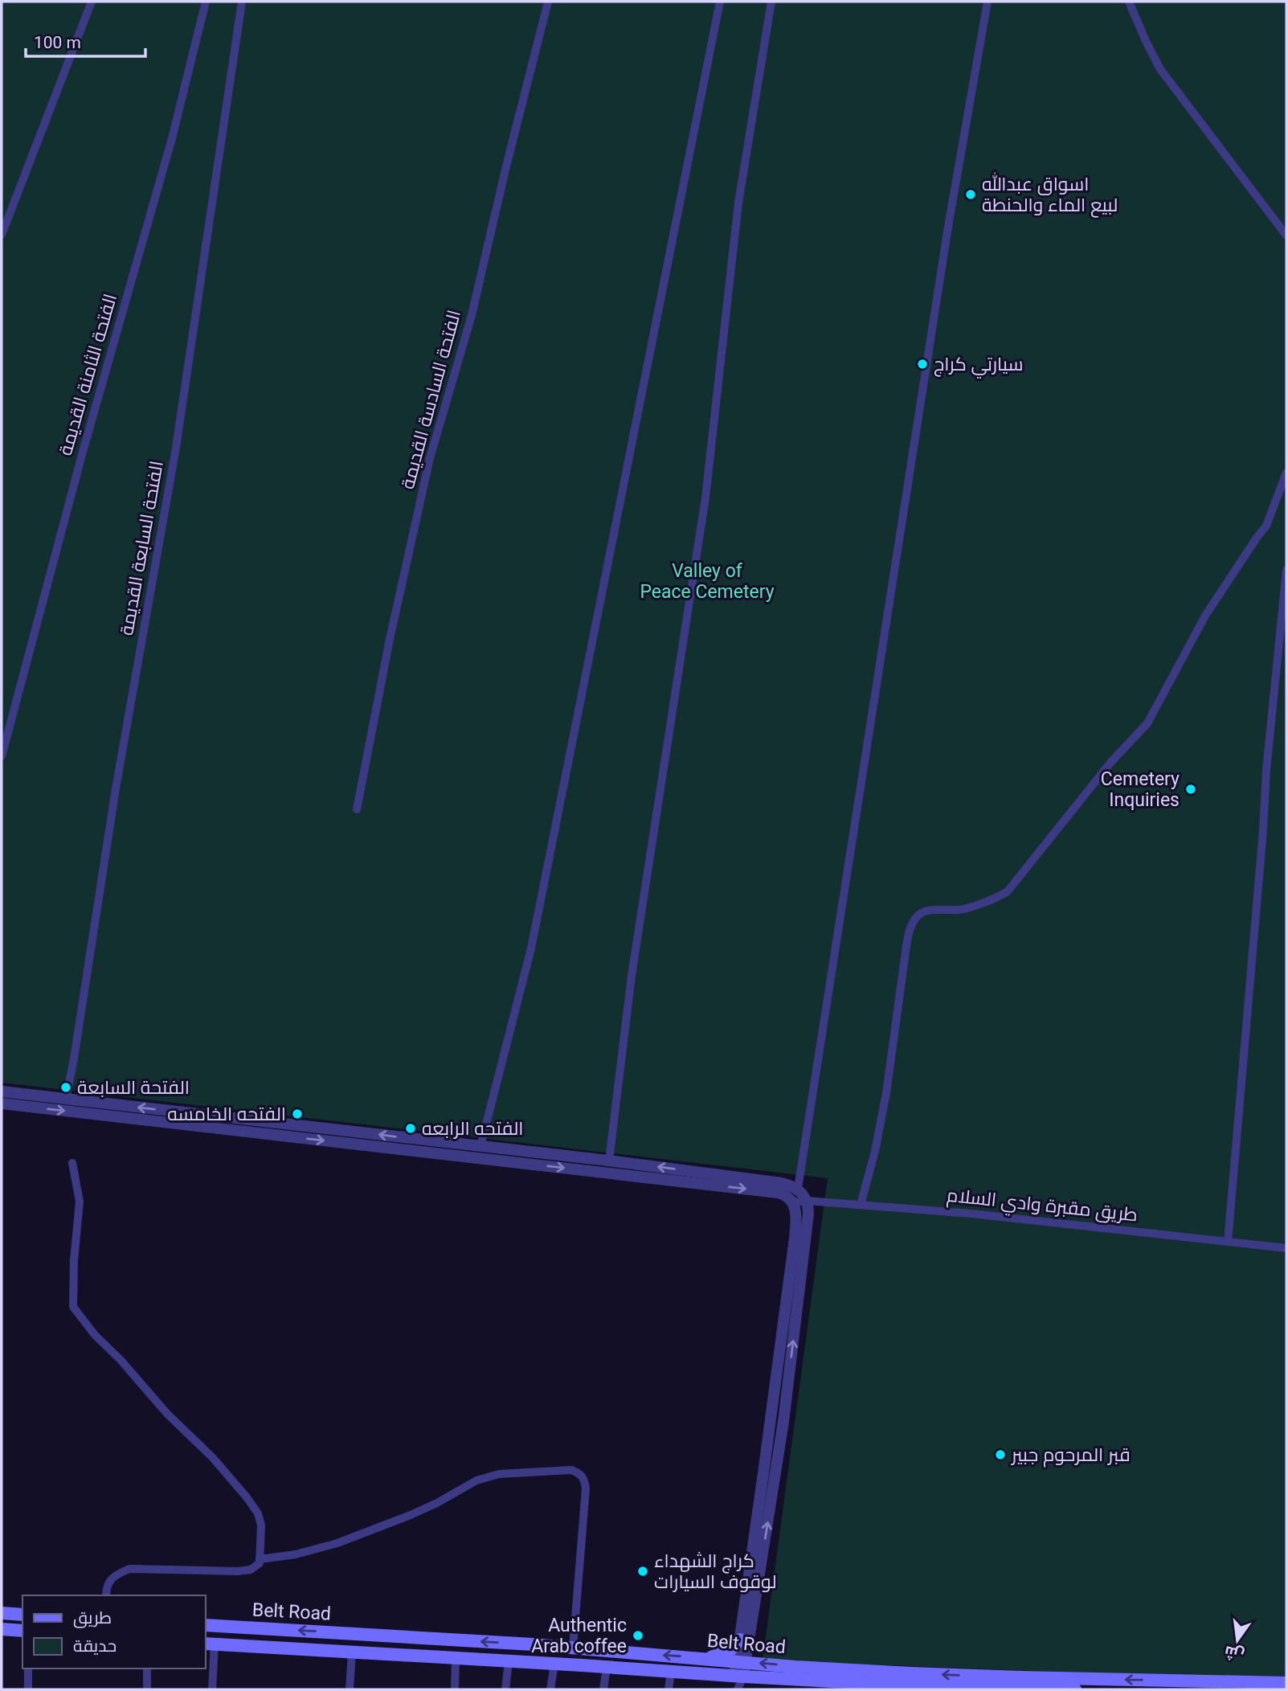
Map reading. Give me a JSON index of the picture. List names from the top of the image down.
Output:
{
  "streets": {
    "main road": ["Belt Road"],
    "street": [
      "الفتحة الثامنة القديمة",
      "الفتحة السادسة القديمة",
      "الفتحة السابعة القديمة",
      "طريق مقبرة وادي السلام"
    ]
  },
  "parks": ["Valley of Peace Cemetery"],
  "places": [
    "اسواق عبدالله لبيع الماء والحنطة",
    "سيارتي كراج",
    "Cemetery Inquiries",
    "الفتحة السابعة",
    "الفتحه الخامسه",
    "الفتحه الرابعه",
    "قبر المرحوم جبير",
    "كراج الشهداء لوقوف السيارات",
    "Authentic Arab coffee"
  ],
  "legend": ["طريق", "حديقة"],
  "scale_bar": "100 m",
  "north": "bottom"
}
